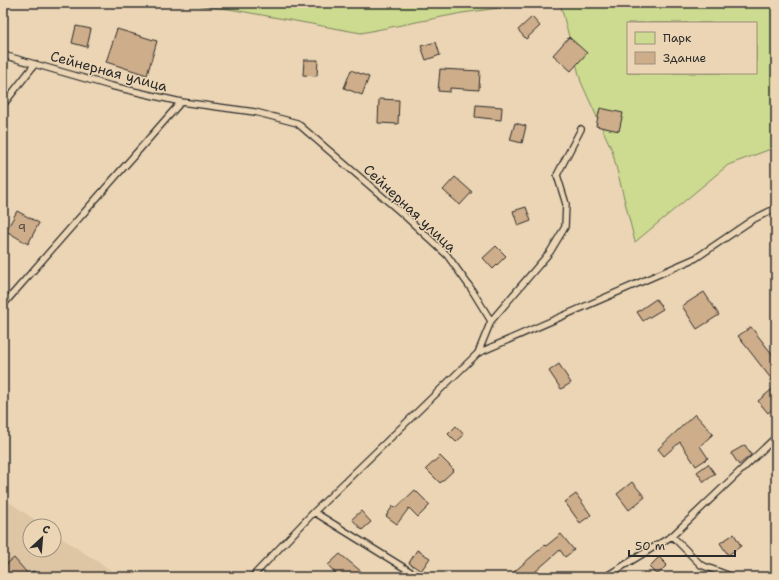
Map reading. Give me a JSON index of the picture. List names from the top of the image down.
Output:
{
  "streets": {
    "lane": ["Сейнерная улица"]
  },
  "house_numbers": ["9"],
  "legend": ["Парк", "Здание"],
  "scale_bar": "50 m",
  "north": "top right"
}
